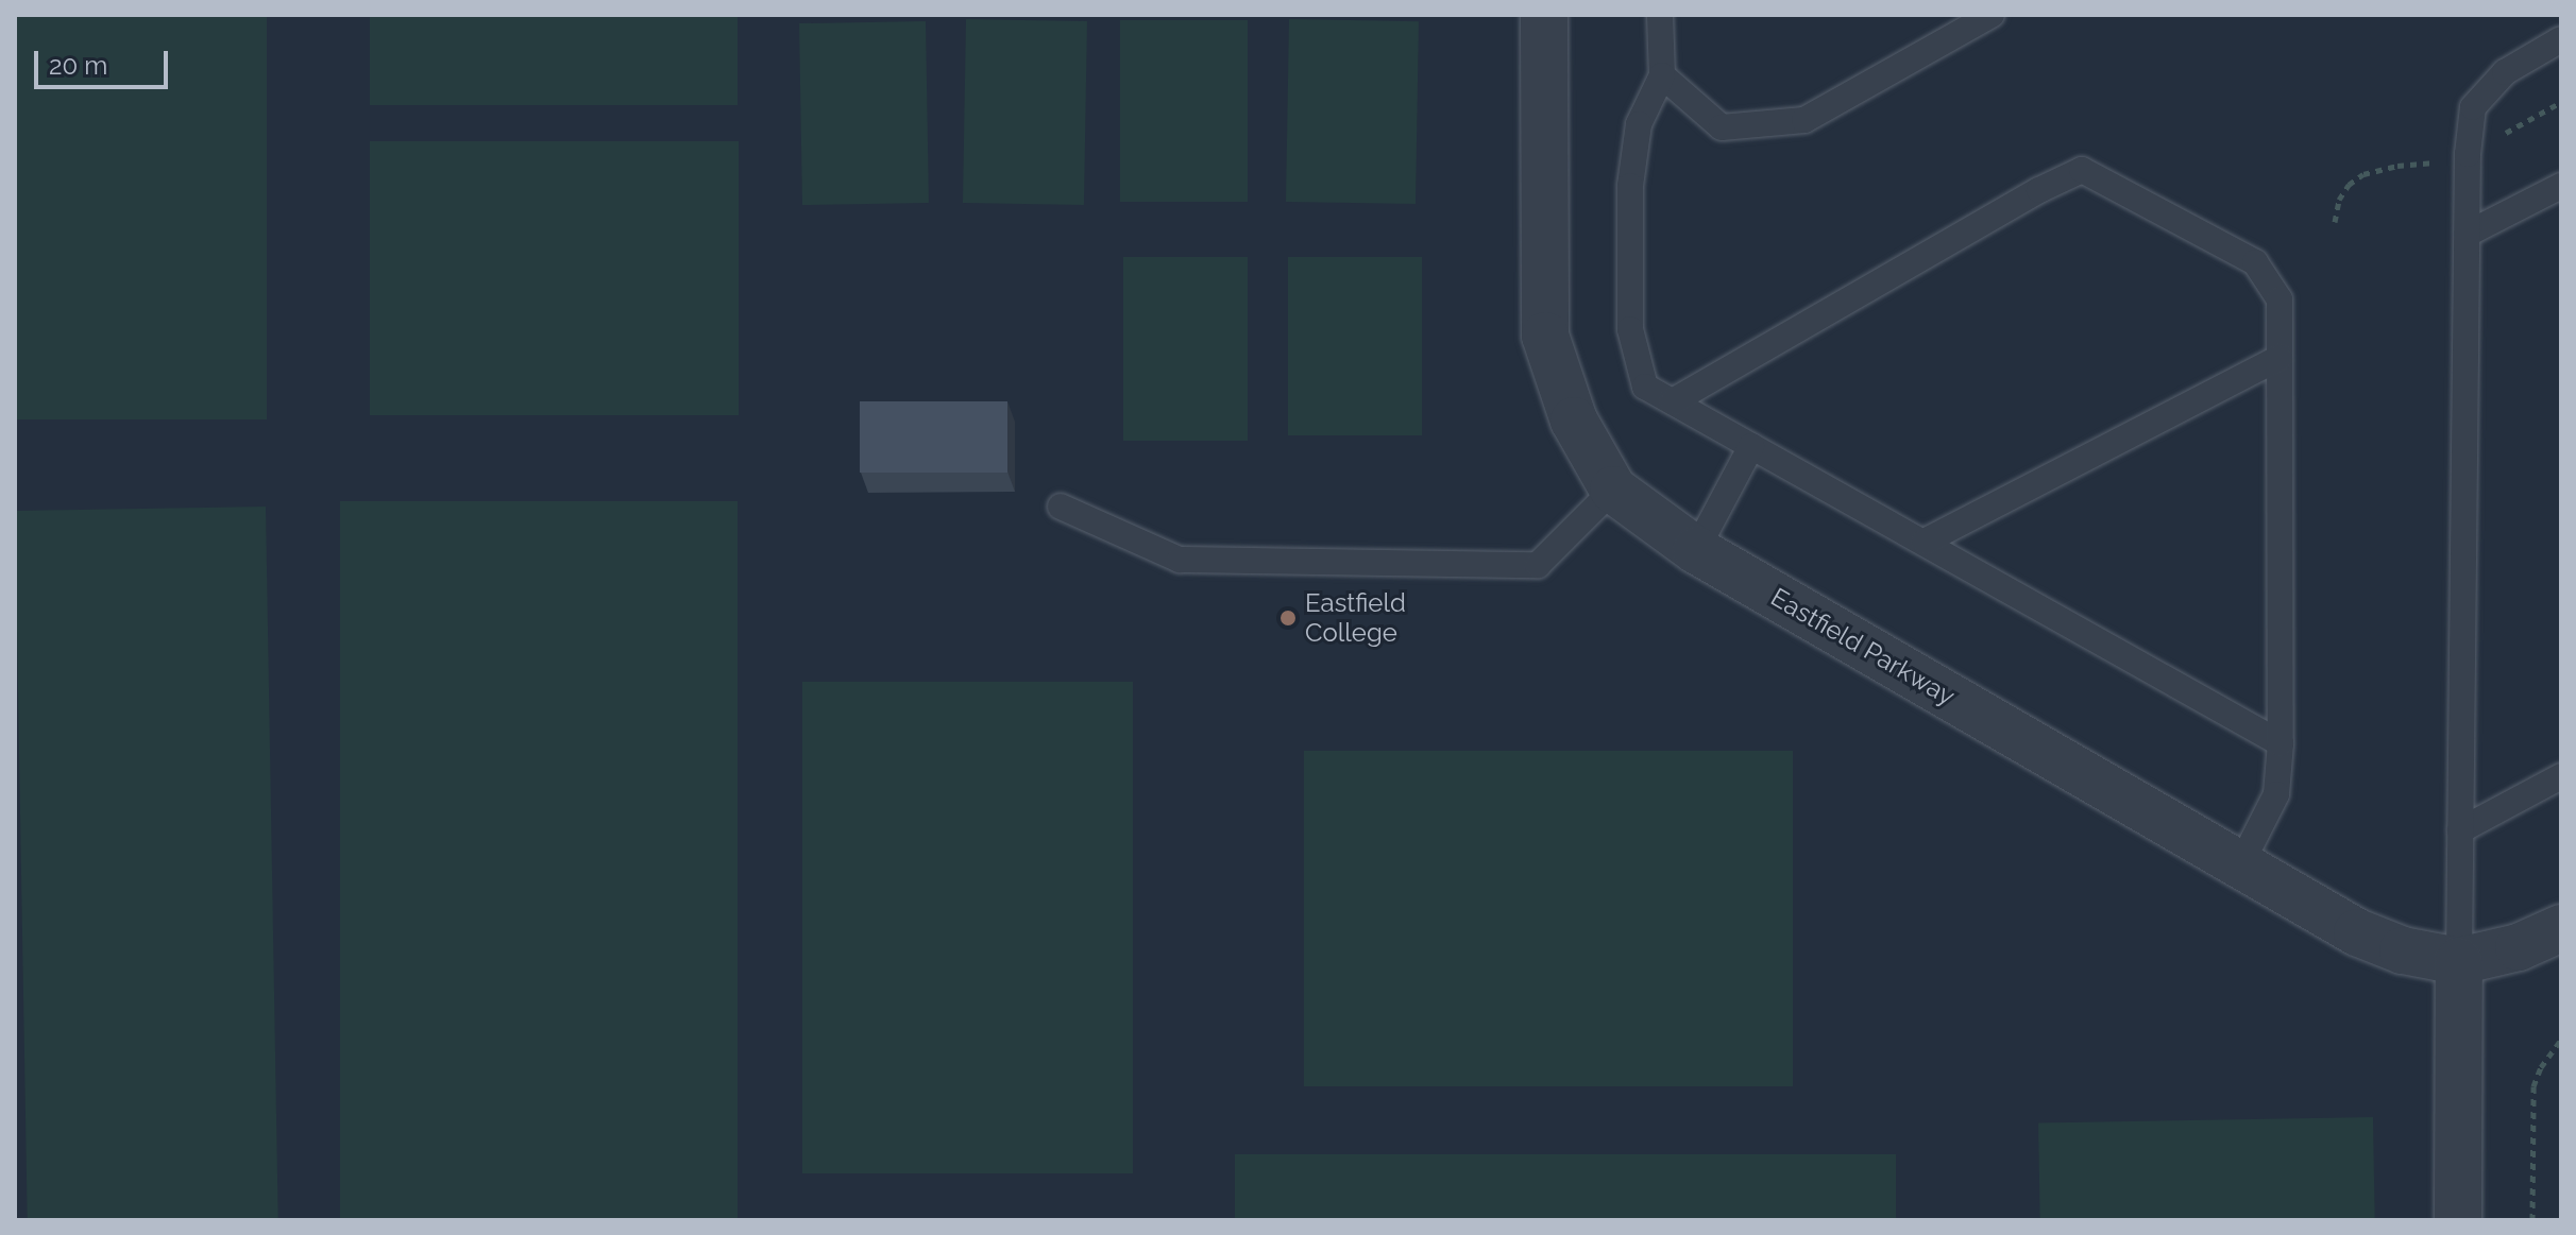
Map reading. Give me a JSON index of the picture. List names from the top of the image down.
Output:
{
  "streets": {
    "street": ["Eastfield Parkway"]
  },
  "places": ["Eastfield College"],
  "scale_bar": "20 m"
}
